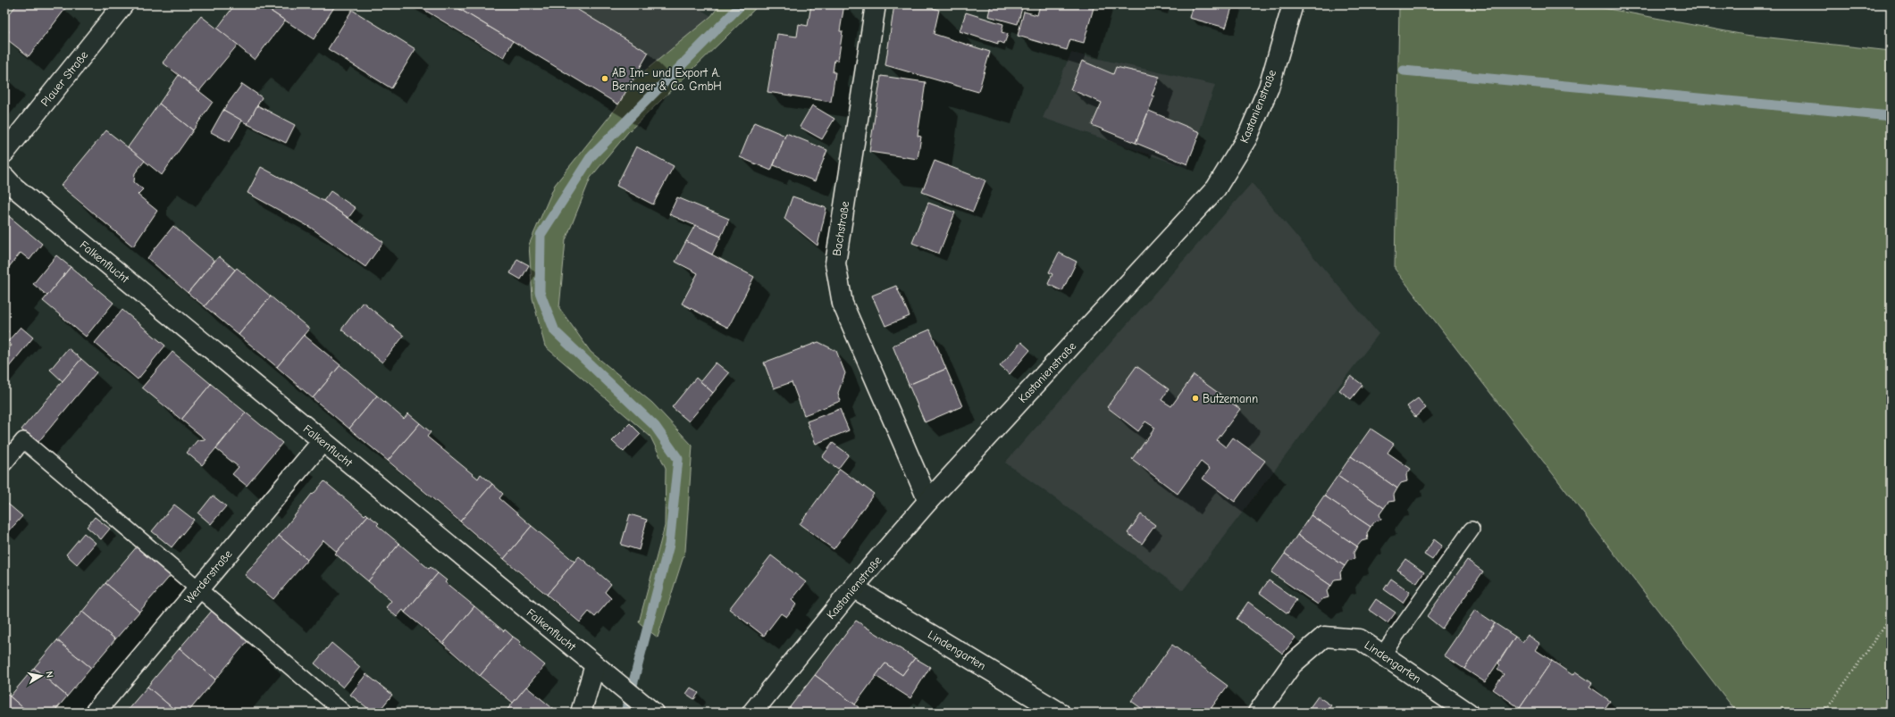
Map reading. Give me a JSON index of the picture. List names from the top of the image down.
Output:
{
  "streets": {
    "street": [
      "Plauer Straße",
      "Kastanienstraße",
      "Bachstraße",
      "Falkenflucht",
      "Werderstraße",
      "Lindengarten"
    ]
  },
  "crossings": [
    ["Kastanienstraße", "Bachstraße"],
    ["Kastanienstraße", "Lindengarten"],
    ["Falkenflucht", "Werderstraße"]
  ],
  "places": ["AB Im- und Export A. Beringer & Co. GmbH", "Butzemann"],
  "north": "right"
}
